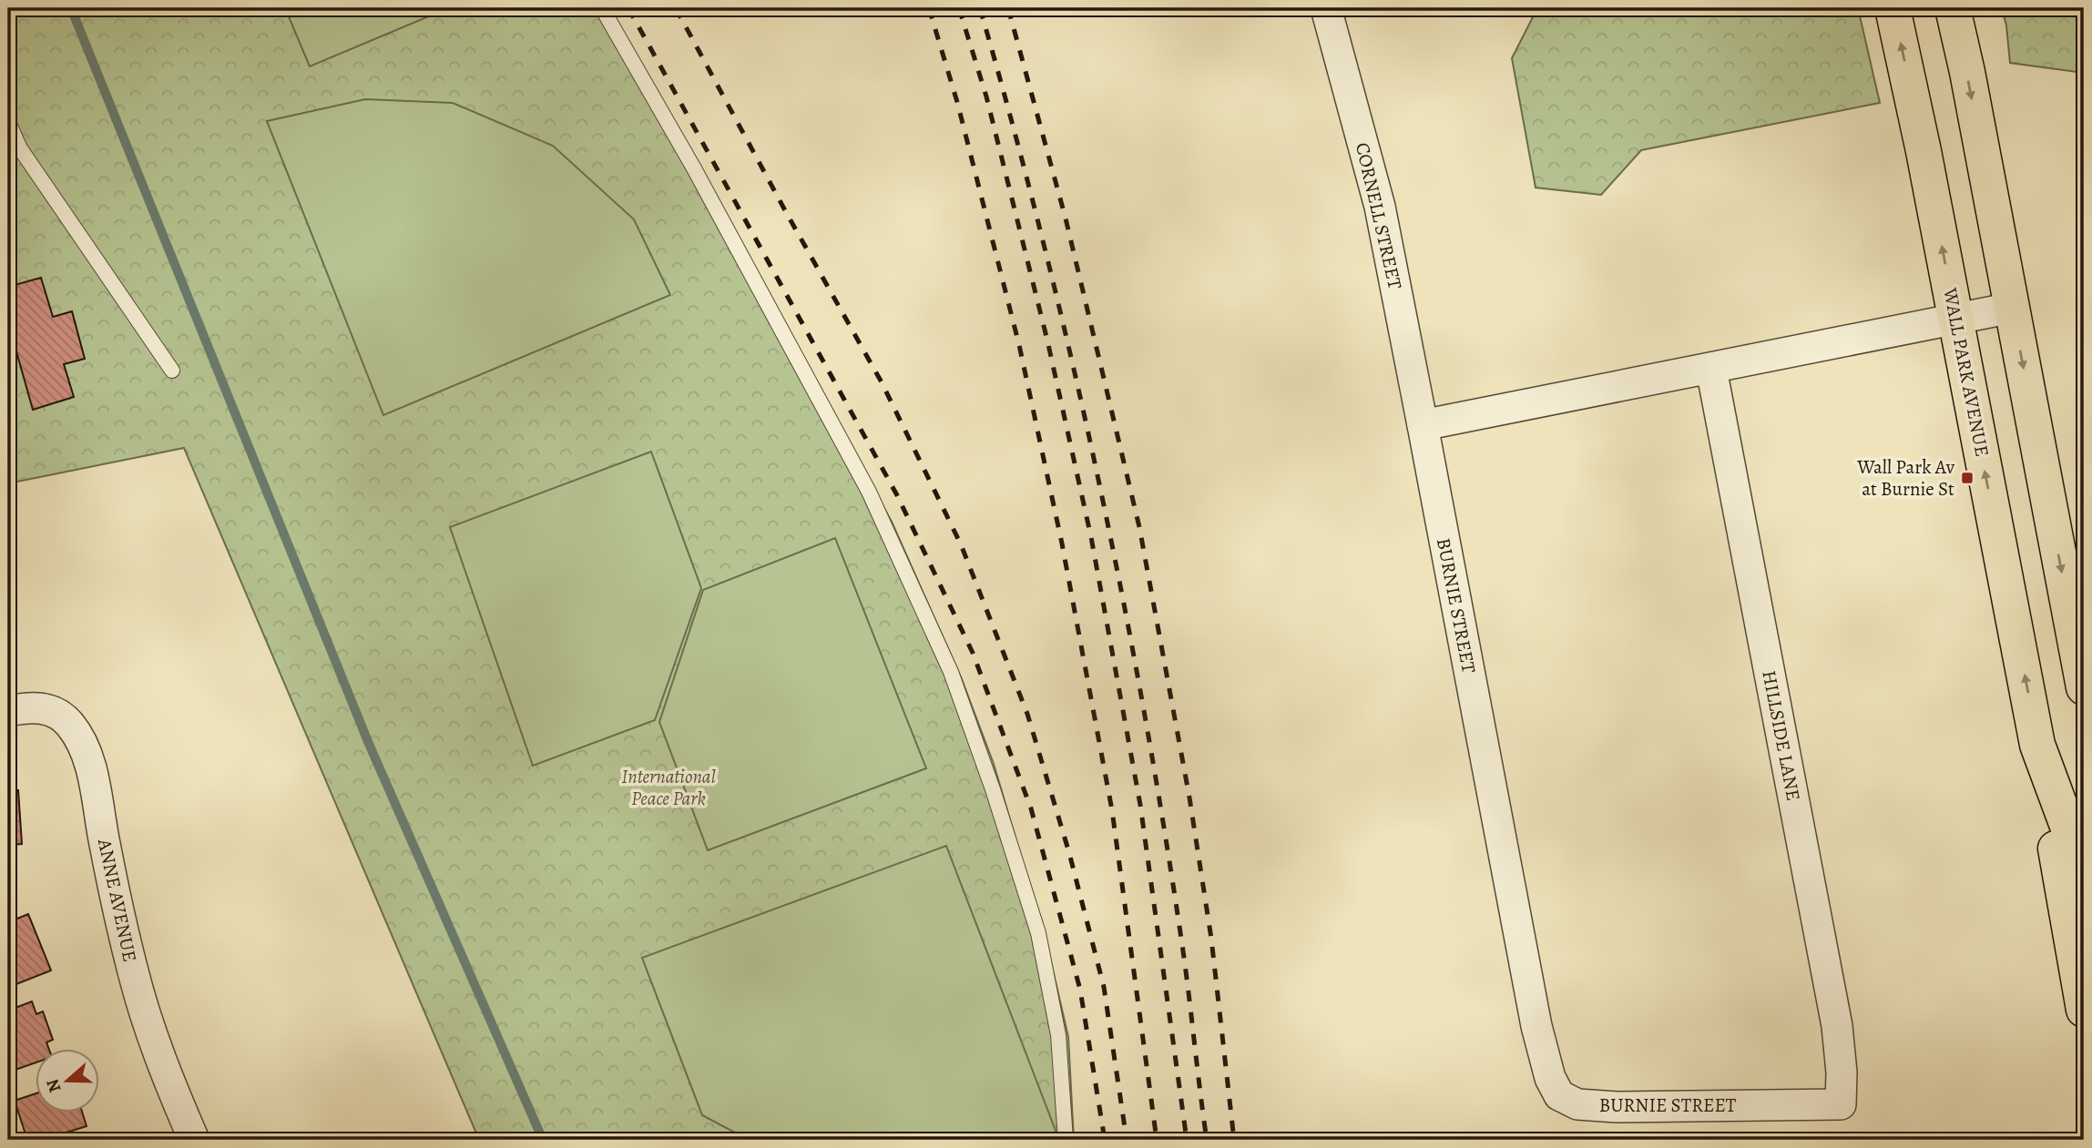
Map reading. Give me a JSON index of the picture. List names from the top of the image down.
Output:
{
  "streets": {
    "main road": ["WALL PARK AVENUE"],
    "street": [
      "CORNELL STREET",
      "BURNIE STREET",
      "HILLSIDE LANE",
      "ANNE AVENUE"
    ]
  },
  "crossings": [
    ["CORNELL STREET", "BURNIE STREET"],
    ["BURNIE STREET", "HILLSIDE LANE"]
  ],
  "parks": ["International Peace Park"],
  "places": {
    "transit": ["Wall Park Av at Burnie St"]
  },
  "north": "left"
}
